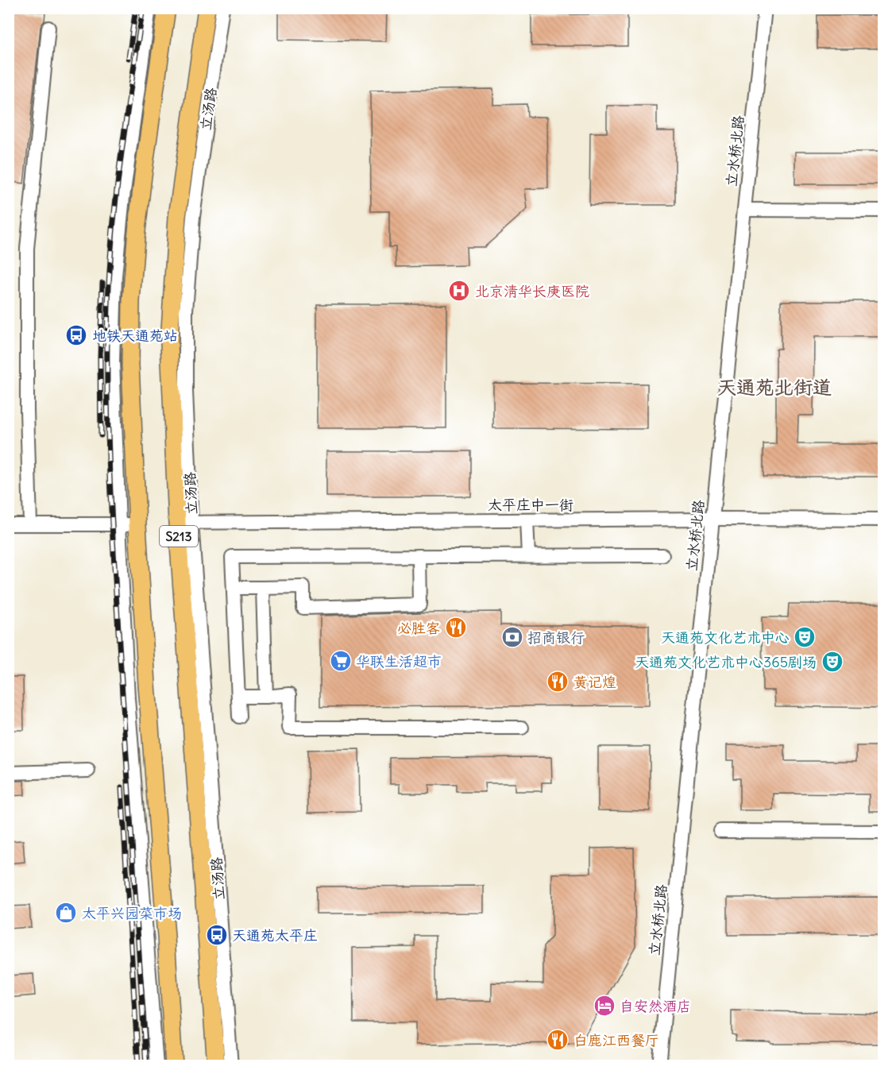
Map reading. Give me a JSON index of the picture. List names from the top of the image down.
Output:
{
  "streets": {
    "main road": ["立汤路", "S213"],
    "street": ["立水桥北路", "太平庄中一街"]
  },
  "crossings": [
    ["立汤路", "太平庄中一街"],
    ["立水桥北路", "太平庄中一街"]
  ],
  "districts": ["天通苑北街道"],
  "places": {
    "hospital": ["北京清华长庚医院"],
    "bus stop": ["地铁天通苑站", "天通苑太平庄"],
    "restaurant": ["必胜客", "黄记煌", "白鹿江西餐厅"],
    "bank": ["招商银行"],
    "theatre": ["天通苑文化艺术中心", "天通苑文化艺术中心365剧场"],
    "supermarket": ["华联生活超市"],
    "shop": ["太平兴园菜市场"],
    "hotel": ["自安然酒店"]
  }
}
